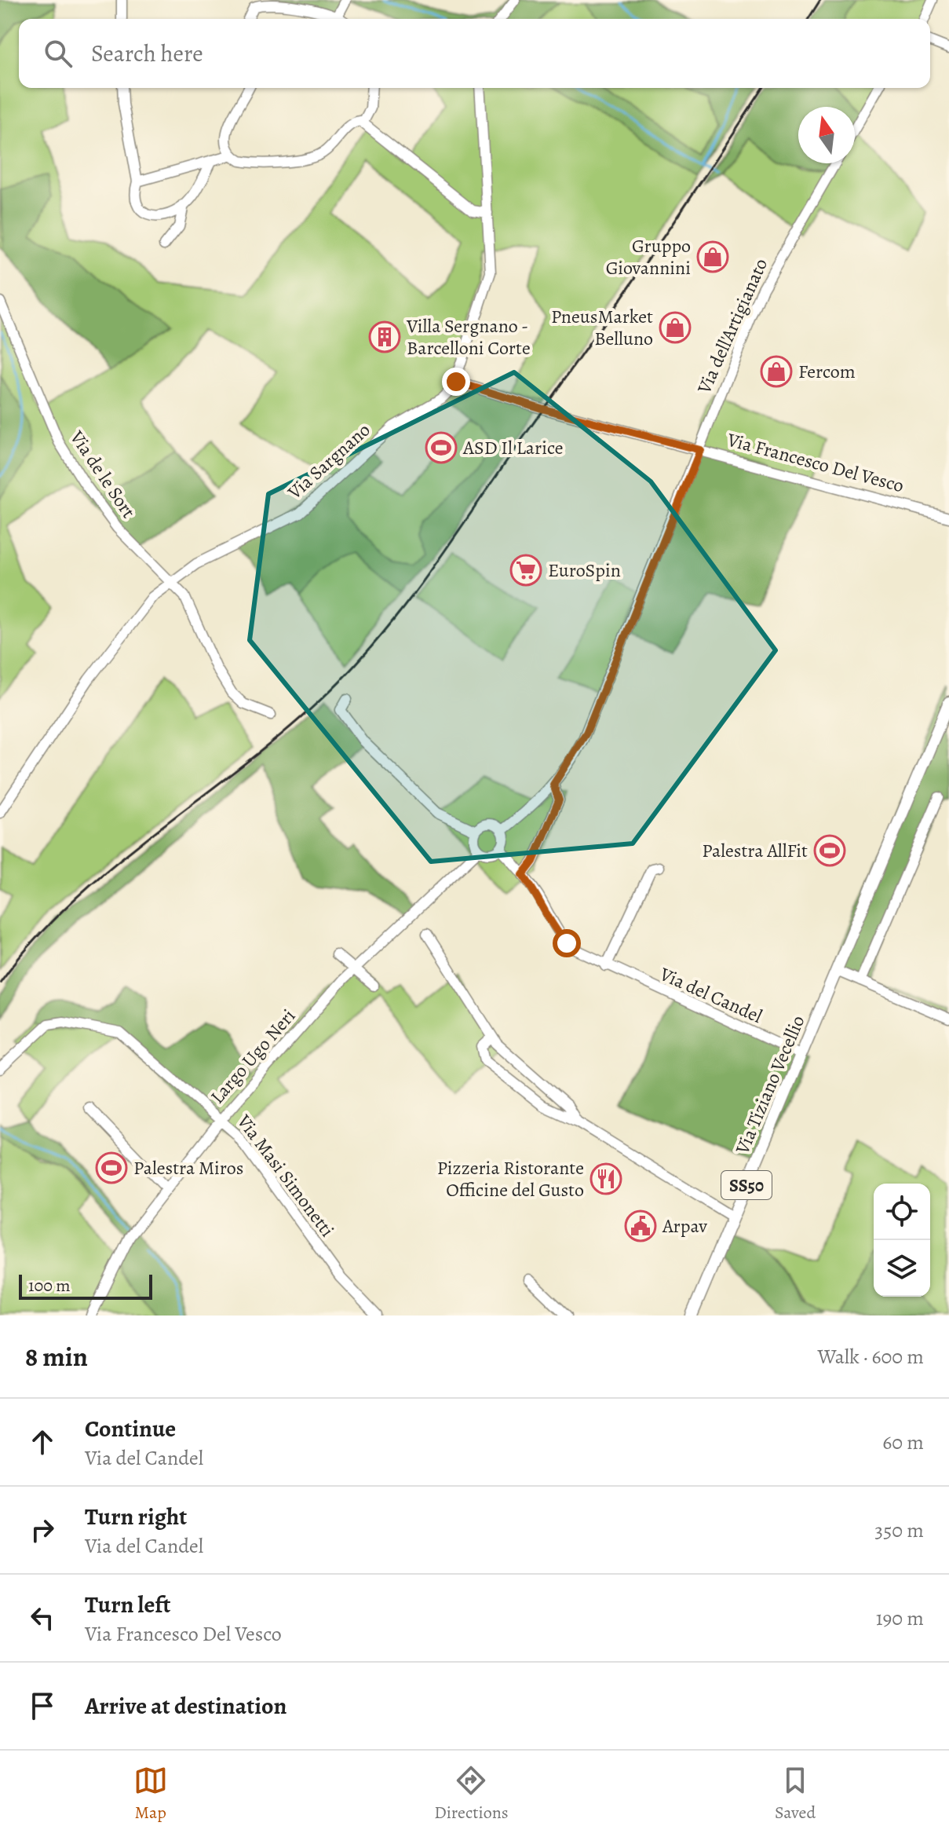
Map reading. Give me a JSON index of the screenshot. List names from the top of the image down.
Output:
{
  "streets": {
    "main road": ["Via Tiziano Vecellio", "SS50"],
    "street": [
      "Via dell'Artigianato",
      "Via Sargnano",
      "Via Francesco Del Vesco",
      "Via de le Sort",
      "Via del Candel",
      "Largo Ugo Neri",
      "Via Masi Simonetti"
    ]
  },
  "crossings": [
    ["Via dell'Artigianato", "Via Francesco Del Vesco"],
    ["Via Sargnano", "Via Francesco Del Vesco"],
    ["Via Sargnano", "Via de le Sort"],
    ["Via del Candel", "Largo Ugo Neri"],
    ["Via del Candel", "Via Tiziano Vecellio"],
    ["Largo Ugo Neri", "Via Masi Simonetti"]
  ],
  "places": {
    "shop": ["Gruppo Giovannini", "PneusMarket Belluno", "Fercom"],
    "building": ["Villa Sergnano - Barcelloni Corte"],
    "sports": ["ASD Il Larice", "Palestra AllFit", "Palestra Miros"],
    "supermarket": ["EuroSpin"],
    "restaurant": ["Pizzeria Ristorante Officine del Gusto"],
    "public building": ["Arpav"]
  },
  "scale_bar": "100 m",
  "north": "top",
  "page": {
    "search": "Search here",
    "scale": "100 m",
    "heading": ["8 min", "Walk · 600 m"],
    "list": [
      ["Continue", "Via del Candel", "60 m"],
      ["Turn right", "Via del Candel", "350 m"],
      ["Turn left", "Via Francesco Del Vesco", "190 m"],
      "Arrive at destination"
    ],
    "nav": ["Map", "Directions", "Saved"]
  }
}
